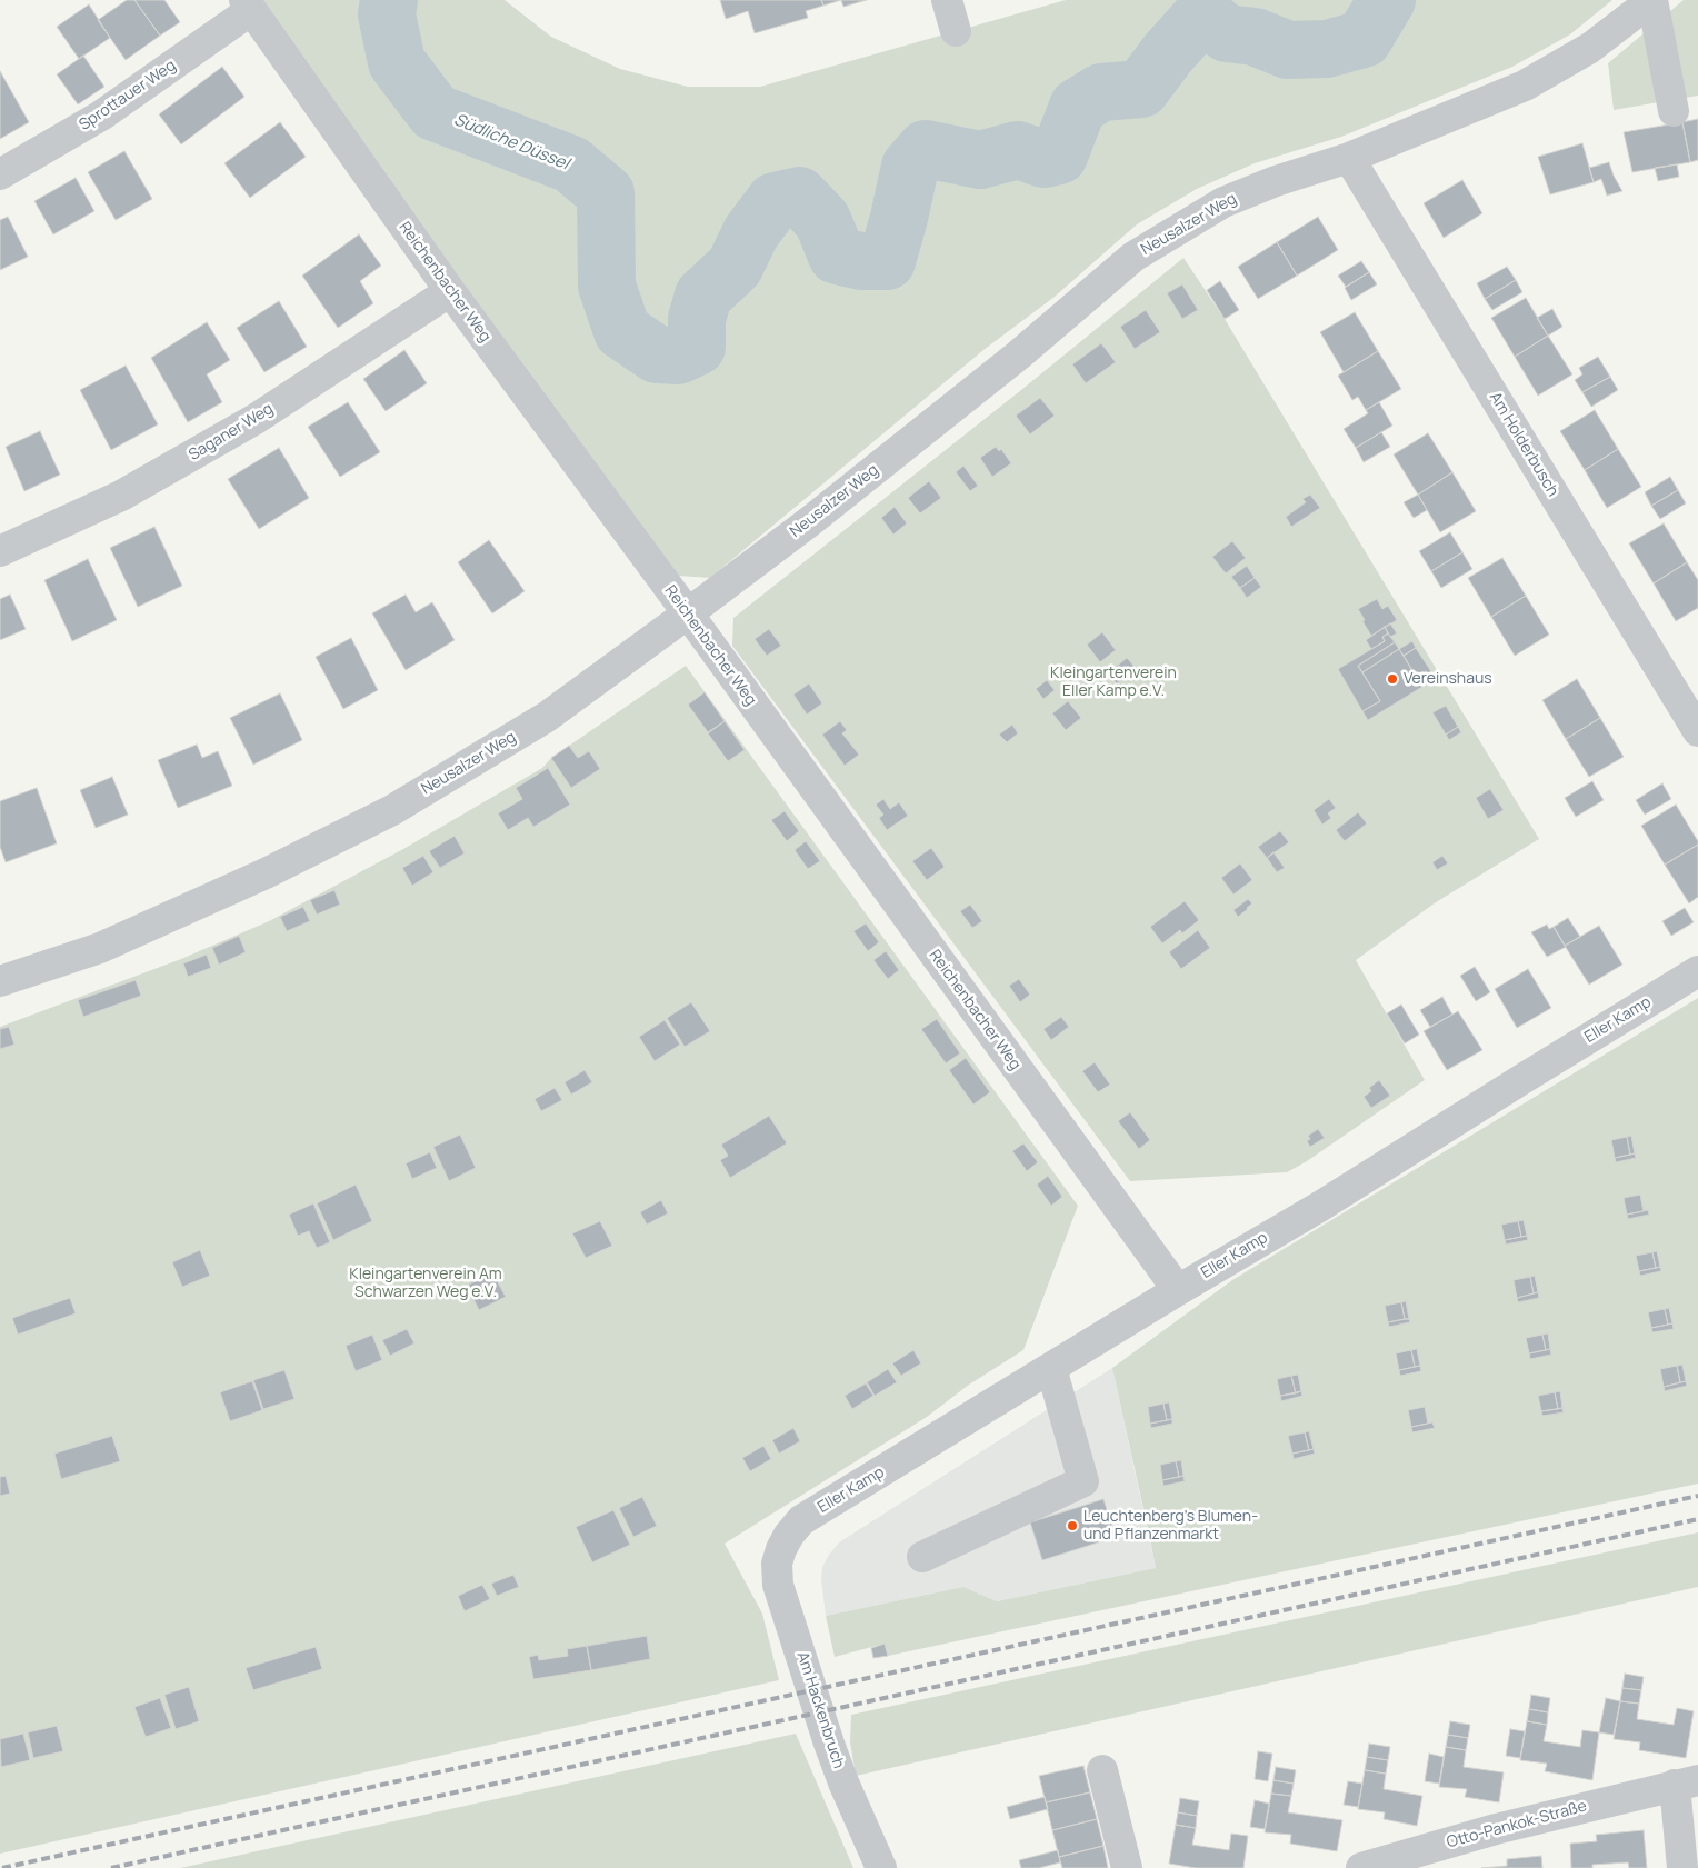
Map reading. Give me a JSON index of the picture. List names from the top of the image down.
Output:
{
  "streets": {
    "street": [
      "Sprottauer Weg",
      "Neusalzer Weg",
      "Reichenbacher Weg",
      "Saganer Weg",
      "Am Holderbusch",
      "Eller Kamp",
      "Am Hackenbruch",
      "Otto-Pankok-Straße"
    ]
  },
  "crossings": [
    ["Sprottauer Weg", "Reichenbacher Weg"],
    ["Neusalzer Weg", "Reichenbacher Weg"],
    ["Neusalzer Weg", "Am Holderbusch"],
    ["Reichenbacher Weg", "Saganer Weg"],
    ["Reichenbacher Weg", "Eller Kamp"],
    ["Eller Kamp", "Am Hackenbruch"]
  ],
  "water": ["Südliche Düssel"],
  "parks": ["Kleingartenverein Eller Kamp e.V.", "Kleingartenverein Am Schwarzen Weg e.V."],
  "places": ["Vereinshaus", "Leuchtenberg's Blumen- und Pflanzenmarkt"]
}
